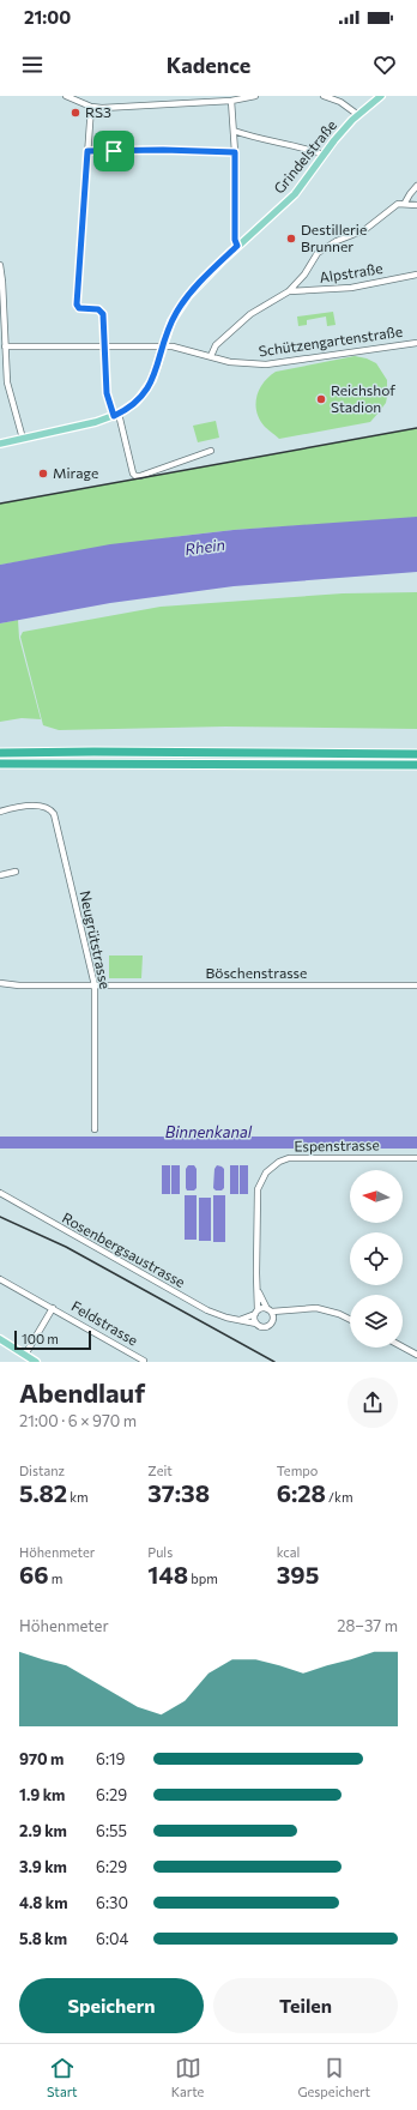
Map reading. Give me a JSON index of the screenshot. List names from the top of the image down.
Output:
{
  "streets": {
    "main road": ["Grindelstraße"],
    "street": [
      "Alpstraße",
      "Schützengartenstraße",
      "Neugrütstrasse",
      "Böschenstrasse",
      "Espenstrasse",
      "Rosenbergsaustrasse",
      "Feldstrasse"
    ]
  },
  "crossings": [
    ["Grindelstraße", "Schützengartenstraße"],
    ["Alpstraße", "Schützengartenstraße"],
    ["Neugrütstrasse", "Böschenstrasse"],
    ["Espenstrasse", "Rosenbergsaustrasse"]
  ],
  "water": ["Rhein", "Binnenkanal"],
  "places": [
    "RS3",
    "Destillerie Brunner",
    "Reichshof Stadion",
    "Mirage"
  ],
  "scale_bar": "100 m",
  "north": "left",
  "page": {
    "status": "21:00",
    "header": "Kadence",
    "scale": "100 m",
    "heading": ["Abendlauf", "21:00 · 6 × 970 m"],
    "stats": [
      ["Distanz", "5.82 km"],
      ["Zeit", "37:38"],
      ["Tempo", "6:28 /km"],
      ["Höhenmeter", "66 m"],
      ["Puls", "148 bpm"],
      ["kcal", "395"]
    ],
    "chart": ["Höhenmeter", "28–37 m"],
    "list": [
      {
        "name": "970 m",
        "note": "6:19"
      },
      {
        "name": "1.9 km",
        "note": "6:29"
      },
      {
        "name": "2.9 km",
        "note": "6:55"
      },
      {
        "name": "3.9 km",
        "note": "6:29"
      },
      {
        "name": "4.8 km",
        "note": "6:30"
      },
      {
        "name": "5.8 km",
        "note": "6:04"
      }
    ],
    "buttons": ["Speichern", "Teilen"],
    "tabs": ["Start", "Karte", "Gespeichert"]
  }
}
